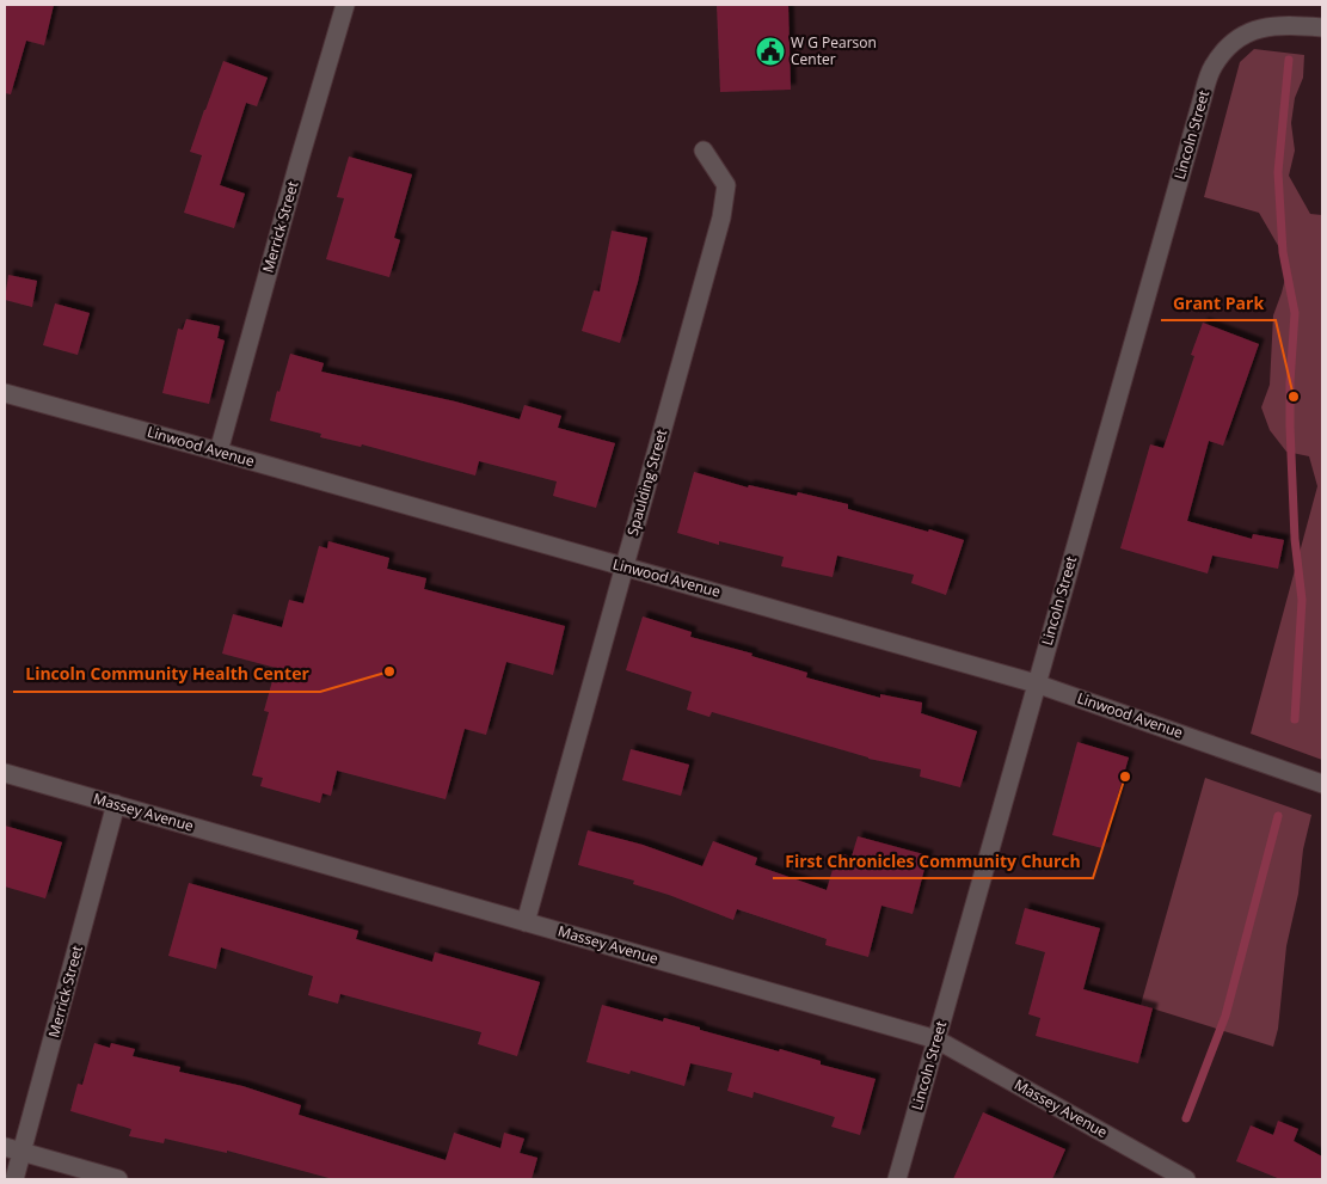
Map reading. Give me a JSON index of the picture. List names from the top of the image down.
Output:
{
  "streets": {
    "street": [
      "Lincoln Street",
      "Merrick Street",
      "Linwood Avenue",
      "Spaulding Street",
      "Massey Avenue"
    ]
  },
  "crossings": [
    ["Lincoln Street", "Linwood Avenue"],
    ["Lincoln Street", "Massey Avenue"],
    ["Merrick Street", "Linwood Avenue"],
    ["Merrick Street", "Massey Avenue"],
    ["Linwood Avenue", "Spaulding Street"],
    ["Spaulding Street", "Massey Avenue"]
  ],
  "places": {
    "public building": ["W G Pearson Center"],
    "other": ["Grant Park", "Lincoln Community Health Center", "First Chronicles Community Church"]
  }
}
